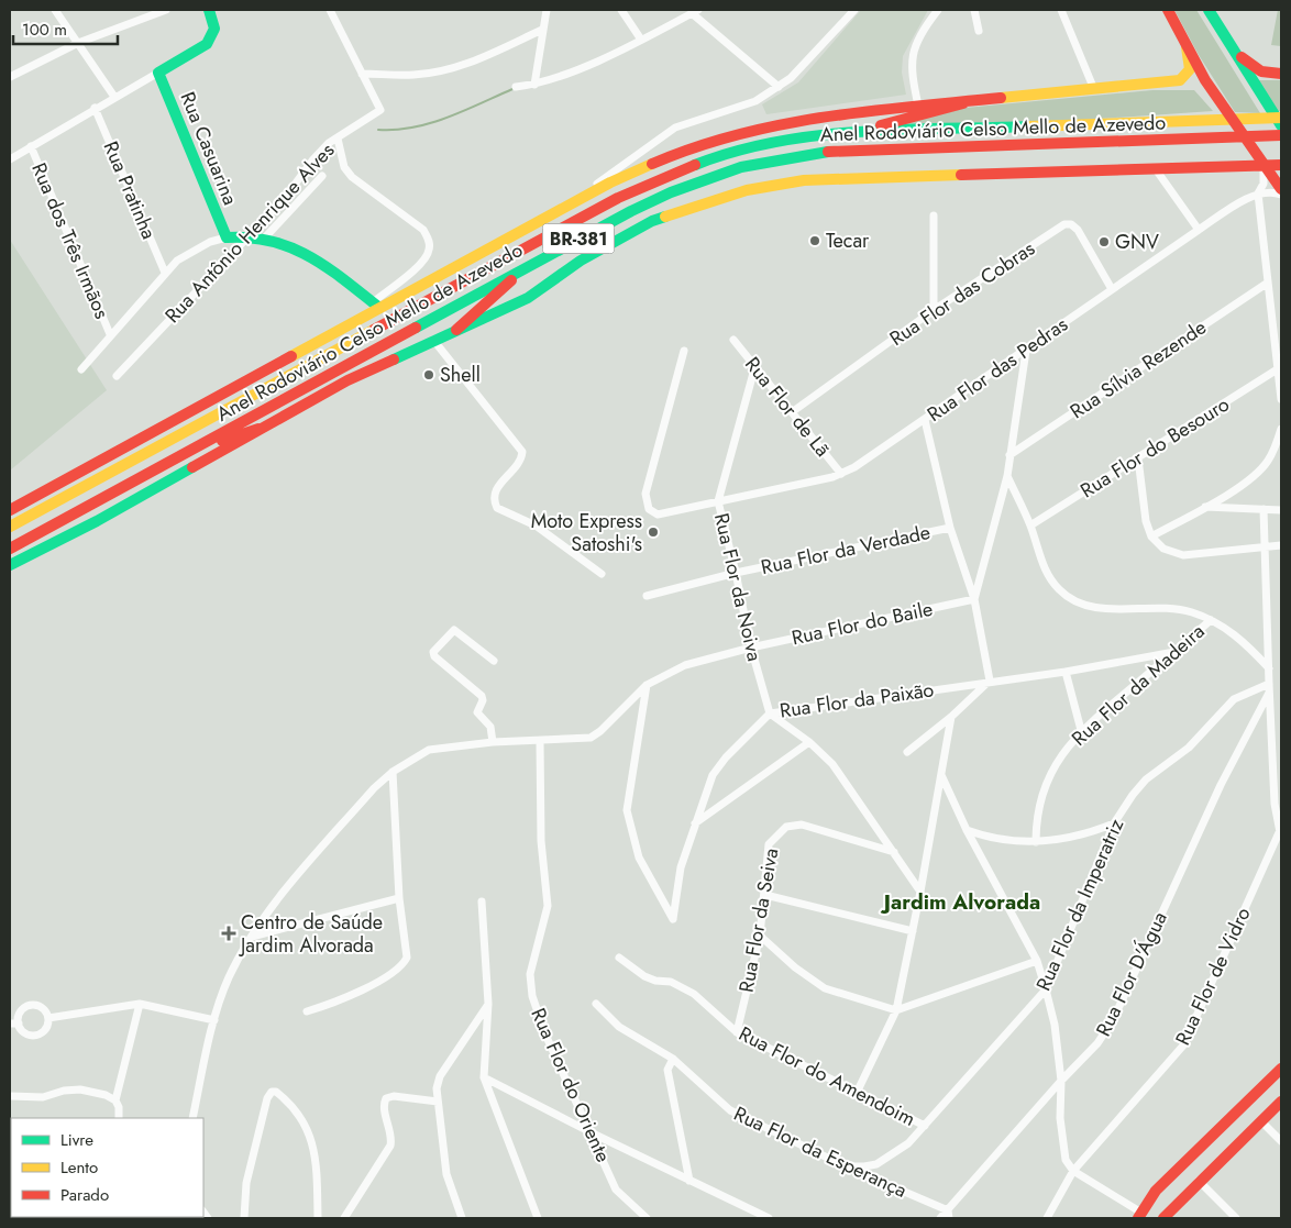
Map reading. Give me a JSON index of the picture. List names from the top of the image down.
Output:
{
  "streets": {
    "main road": ["Anel Rodoviário Celso Mello de Azevedo", "Rua Casuarina", "BR-381"],
    "street": [
      "Rua Pratinha",
      "Rua Antônio Henrique Alves",
      "Rua dos Três Irmãos",
      "Rua Flor das Cobras",
      "Rua Flor das Pedras",
      "Rua Sílvia Rezende",
      "Rua Flor de Lã",
      "Rua Flor do Besouro",
      "Rua Flor da Verdade",
      "Rua Flor da Noiva",
      "Rua Flor do Baile",
      "Rua Flor da Madeira",
      "Rua Flor da Paixão",
      "Rua Flor da Imperatriz",
      "Rua Flor da Seiva",
      "Rua Flor D'Água",
      "Rua Flor de Vidro",
      "Rua Flor do Amendoim",
      "Rua Flor do Oriente",
      "Rua Flor da Esperança"
    ]
  },
  "crossings": [
    ["Rua Flor das Cobras", "Rua Flor das Pedras"],
    ["Rua Flor das Cobras", "Rua Flor de Lã"],
    ["Rua Flor das Pedras", "Rua Flor de Lã"],
    ["Rua Flor das Pedras", "Rua Flor da Noiva"],
    ["Rua Flor de Lã", "Rua Flor da Noiva"],
    ["Rua Flor da Verdade", "Rua Flor da Noiva"],
    ["Rua Flor da Noiva", "Rua Flor do Baile"],
    ["Rua Flor da Noiva", "Rua Flor da Paixão"],
    ["Rua Flor do Baile", "Rua Flor da Paixão"],
    ["Rua Flor do Baile", "Rua Flor do Oriente"],
    ["Rua Flor da Madeira", "Rua Flor da Paixão"],
    ["Rua Flor da Imperatriz", "Rua Flor do Amendoim"],
    ["Rua Flor da Imperatriz", "Rua Flor da Esperança"],
    ["Rua Flor da Seiva", "Rua Flor do Amendoim"],
    ["Rua Flor D'Água", "Rua Flor da Esperança"]
  ],
  "districts": ["Jardim Alvorada"],
  "places": {
    "other": [
      "Tecar",
      "GNV",
      "Shell",
      "Moto Express Satoshi's"
    ],
    "health": ["Centro de Saúde Jardim Alvorada"]
  },
  "legend": ["Livre", "Lento", "Parado"],
  "scale_bar": "100 m"
}
